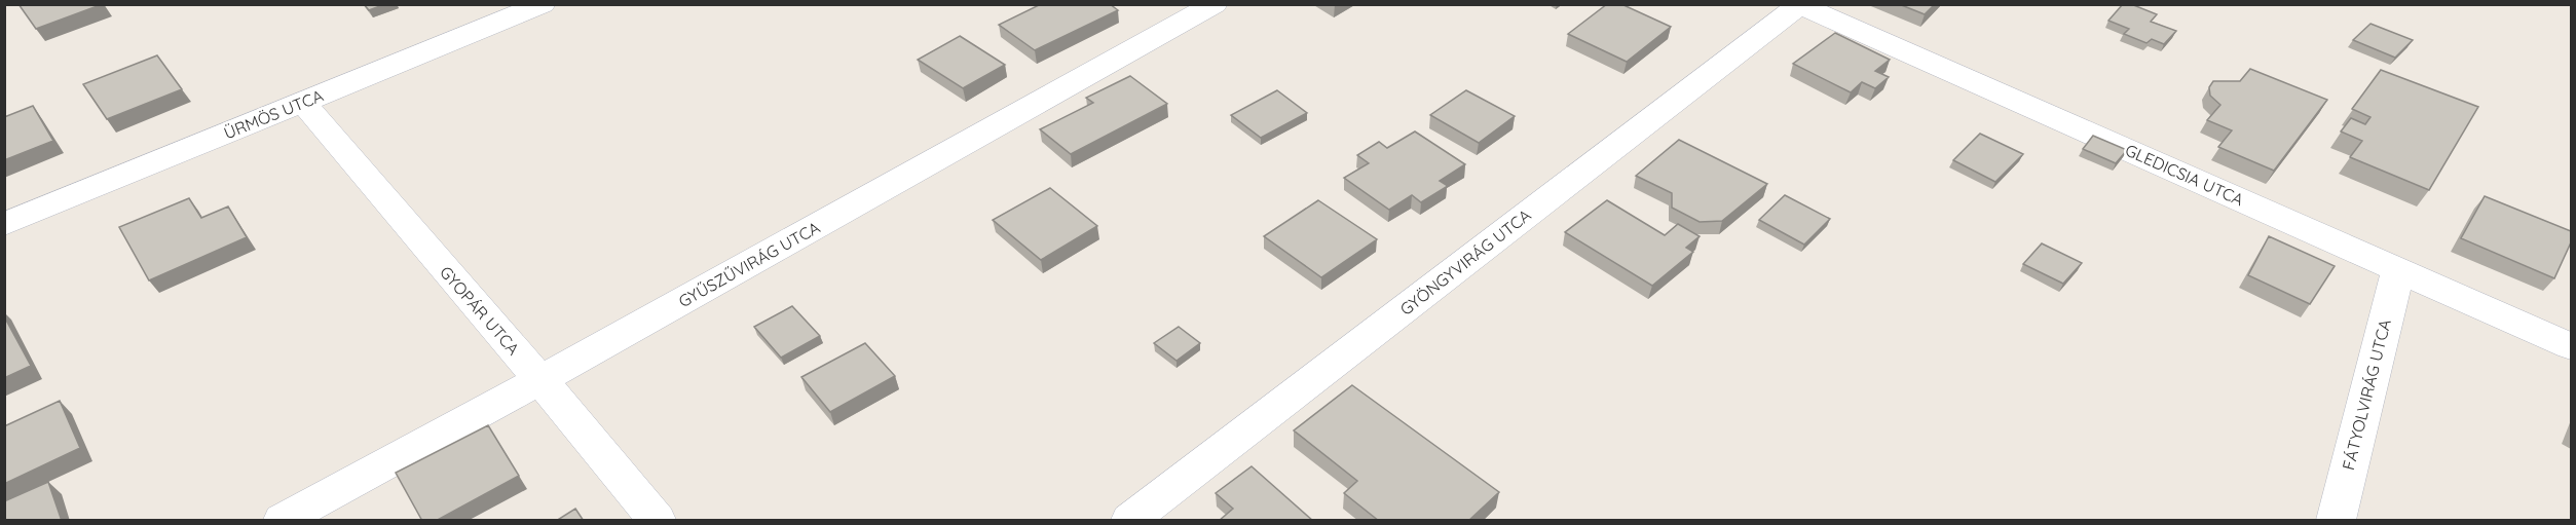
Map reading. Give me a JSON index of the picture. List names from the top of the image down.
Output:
{
  "streets": {
    "street": [
      "ÜRMÖS UTCA",
      "GLEDICSIA UTCA",
      "GYÖNGYVIRÁG UTCA",
      "GYŰSZŰVIRÁG UTCA",
      "GYOPÁR UTCA",
      "FÁTYOLVIRÁG UTCA"
    ]
  },
  "crossings": [
    ["ÜRMÖS UTCA", "GYOPÁR UTCA"],
    ["GLEDICSIA UTCA", "GYÖNGYVIRÁG UTCA"],
    ["GLEDICSIA UTCA", "FÁTYOLVIRÁG UTCA"],
    ["GYŰSZŰVIRÁG UTCA", "GYOPÁR UTCA"]
  ]
}
